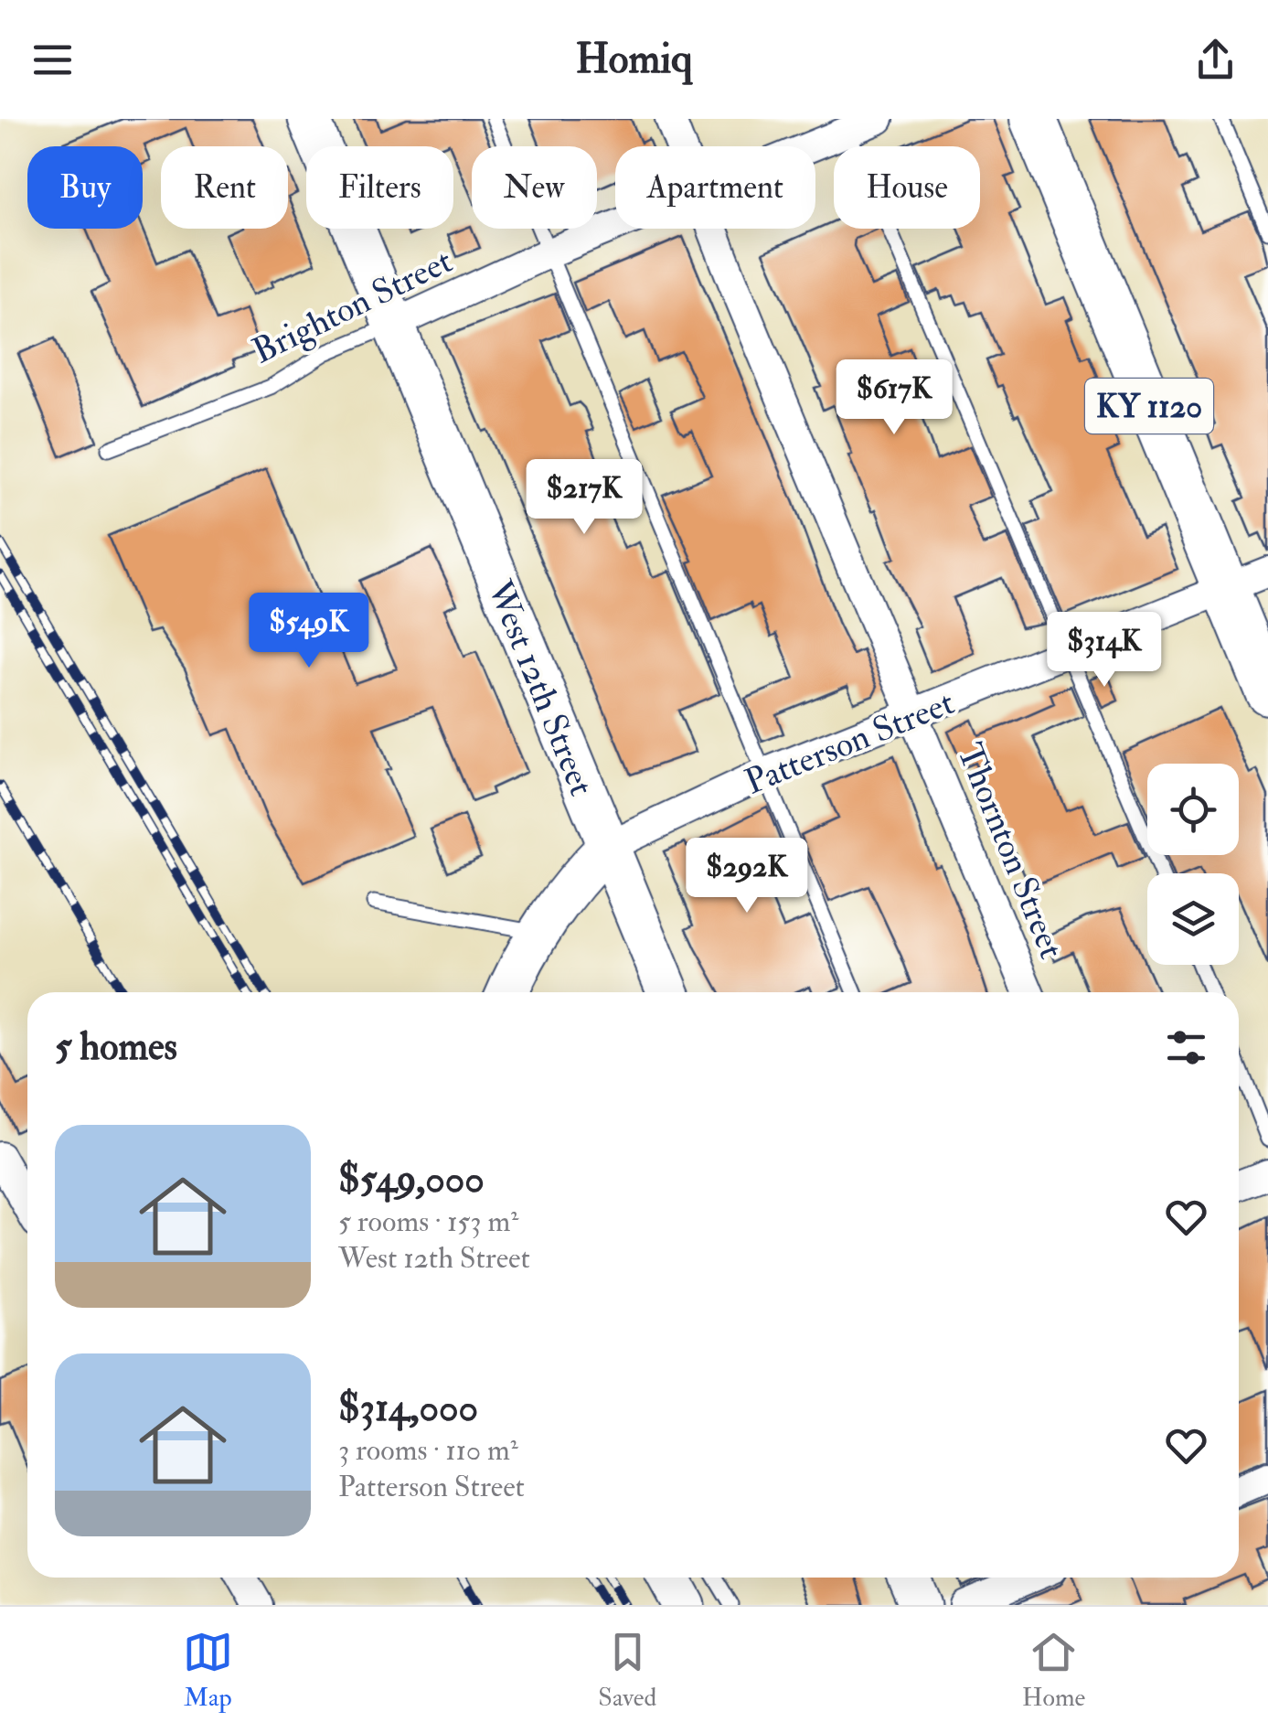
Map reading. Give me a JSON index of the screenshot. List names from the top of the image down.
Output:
{
  "streets": {
    "main road": ["KY 1120"],
    "street": [
      "Brighton Street",
      "West 12th Street",
      "Patterson Street",
      "Thornton Street"
    ]
  },
  "crossings": [
    ["Brighton Street", "West 12th Street"],
    ["KY 1120", "Patterson Street"],
    ["West 12th Street", "Patterson Street"],
    ["Patterson Street", "Thornton Street"]
  ],
  "page": {
    "header": "Homiq",
    "chip": [
      "Buy",
      "Rent",
      "Filters",
      "New",
      "Apartment",
      "House"
    ],
    "price": [
      "$617K",
      "$217K",
      "$549K",
      "$314K",
      "$292K"
    ],
    "heading": "5 homes",
    "list": [
      {
        "name": "$549,000",
        "note": "5 rooms · 153 m² · West 12th Street"
      },
      {
        "name": "$314,000",
        "note": "3 rooms · 110 m² · Patterson Street"
      }
    ],
    "tabs": ["Map", "Saved", "Home"]
  }
}
